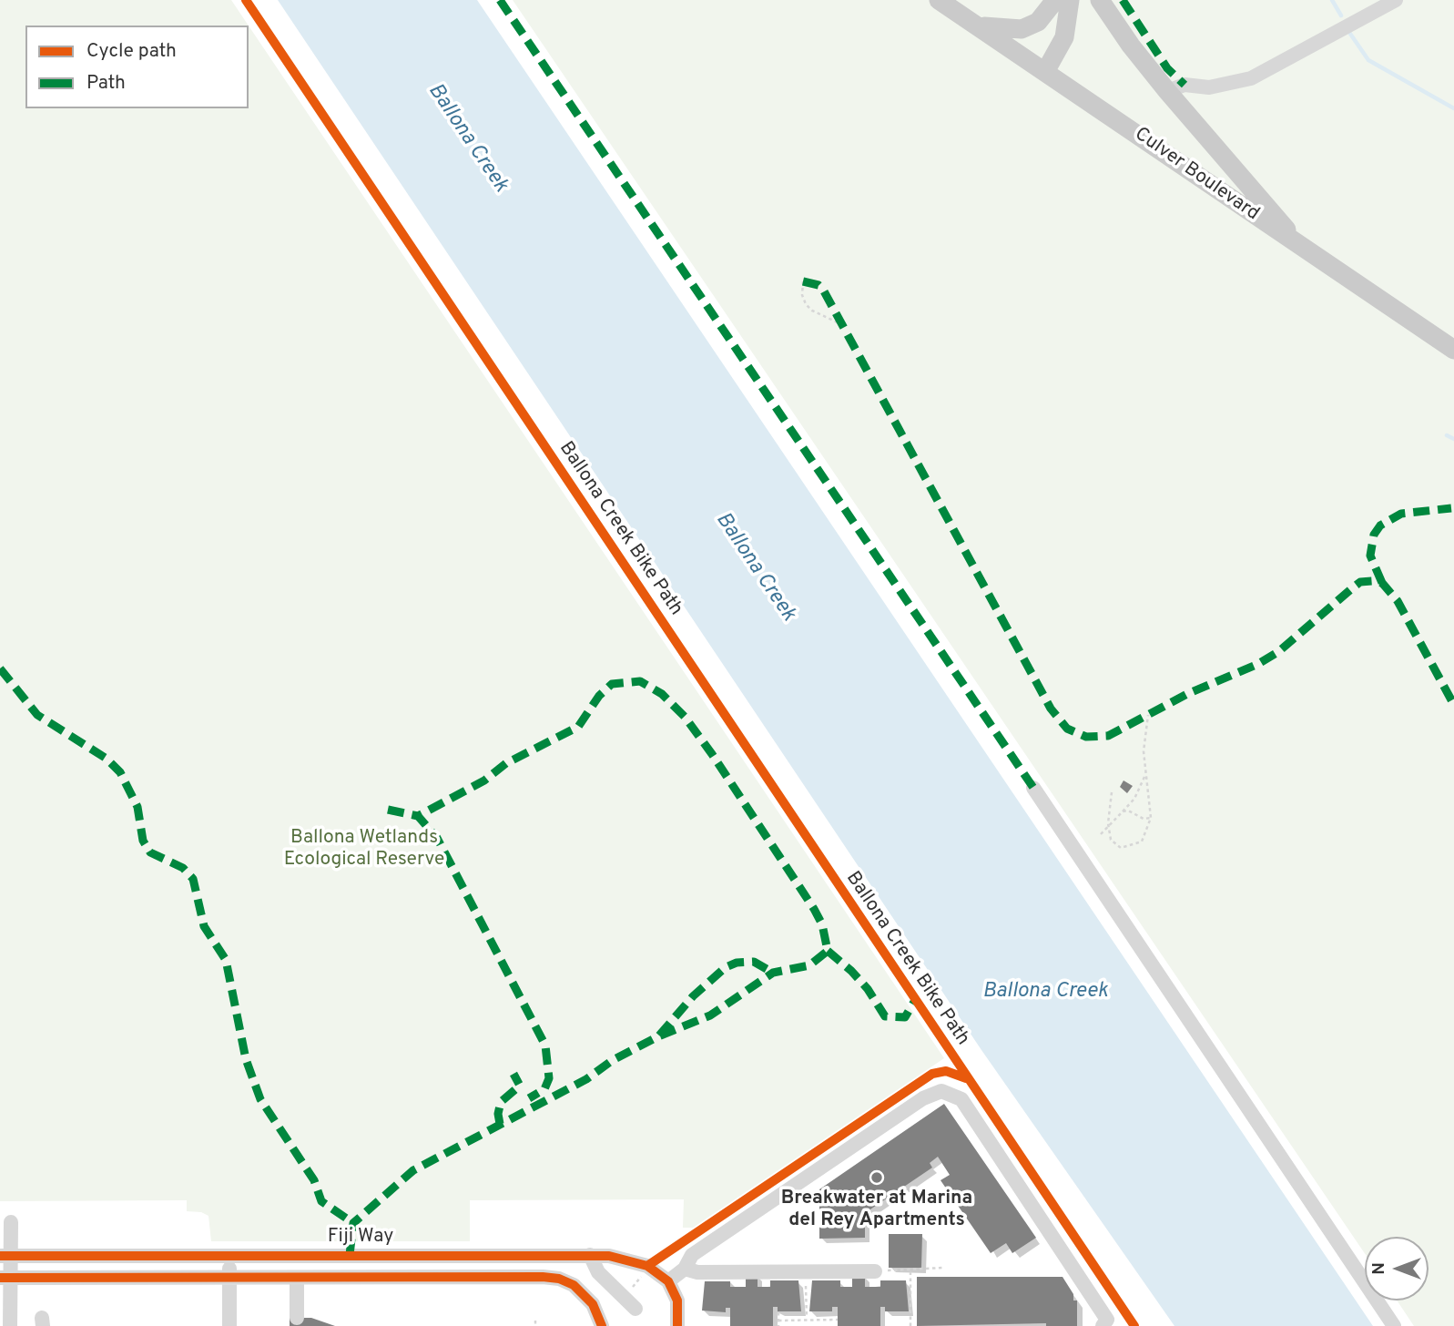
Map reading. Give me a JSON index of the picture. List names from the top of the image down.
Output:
{
  "streets": {
    "main road": ["Culver Boulevard"],
    "street": ["Fiji Way"],
    "cycle path": ["Ballona Creek Bike Path"]
  },
  "water": ["Ballona Creek"],
  "parks": ["Ballona Wetlands Ecological Reserve"],
  "places": ["Breakwater at Marina del Rey Apartments"],
  "legend": ["Cycle path", "Path"],
  "north": "left"
}
